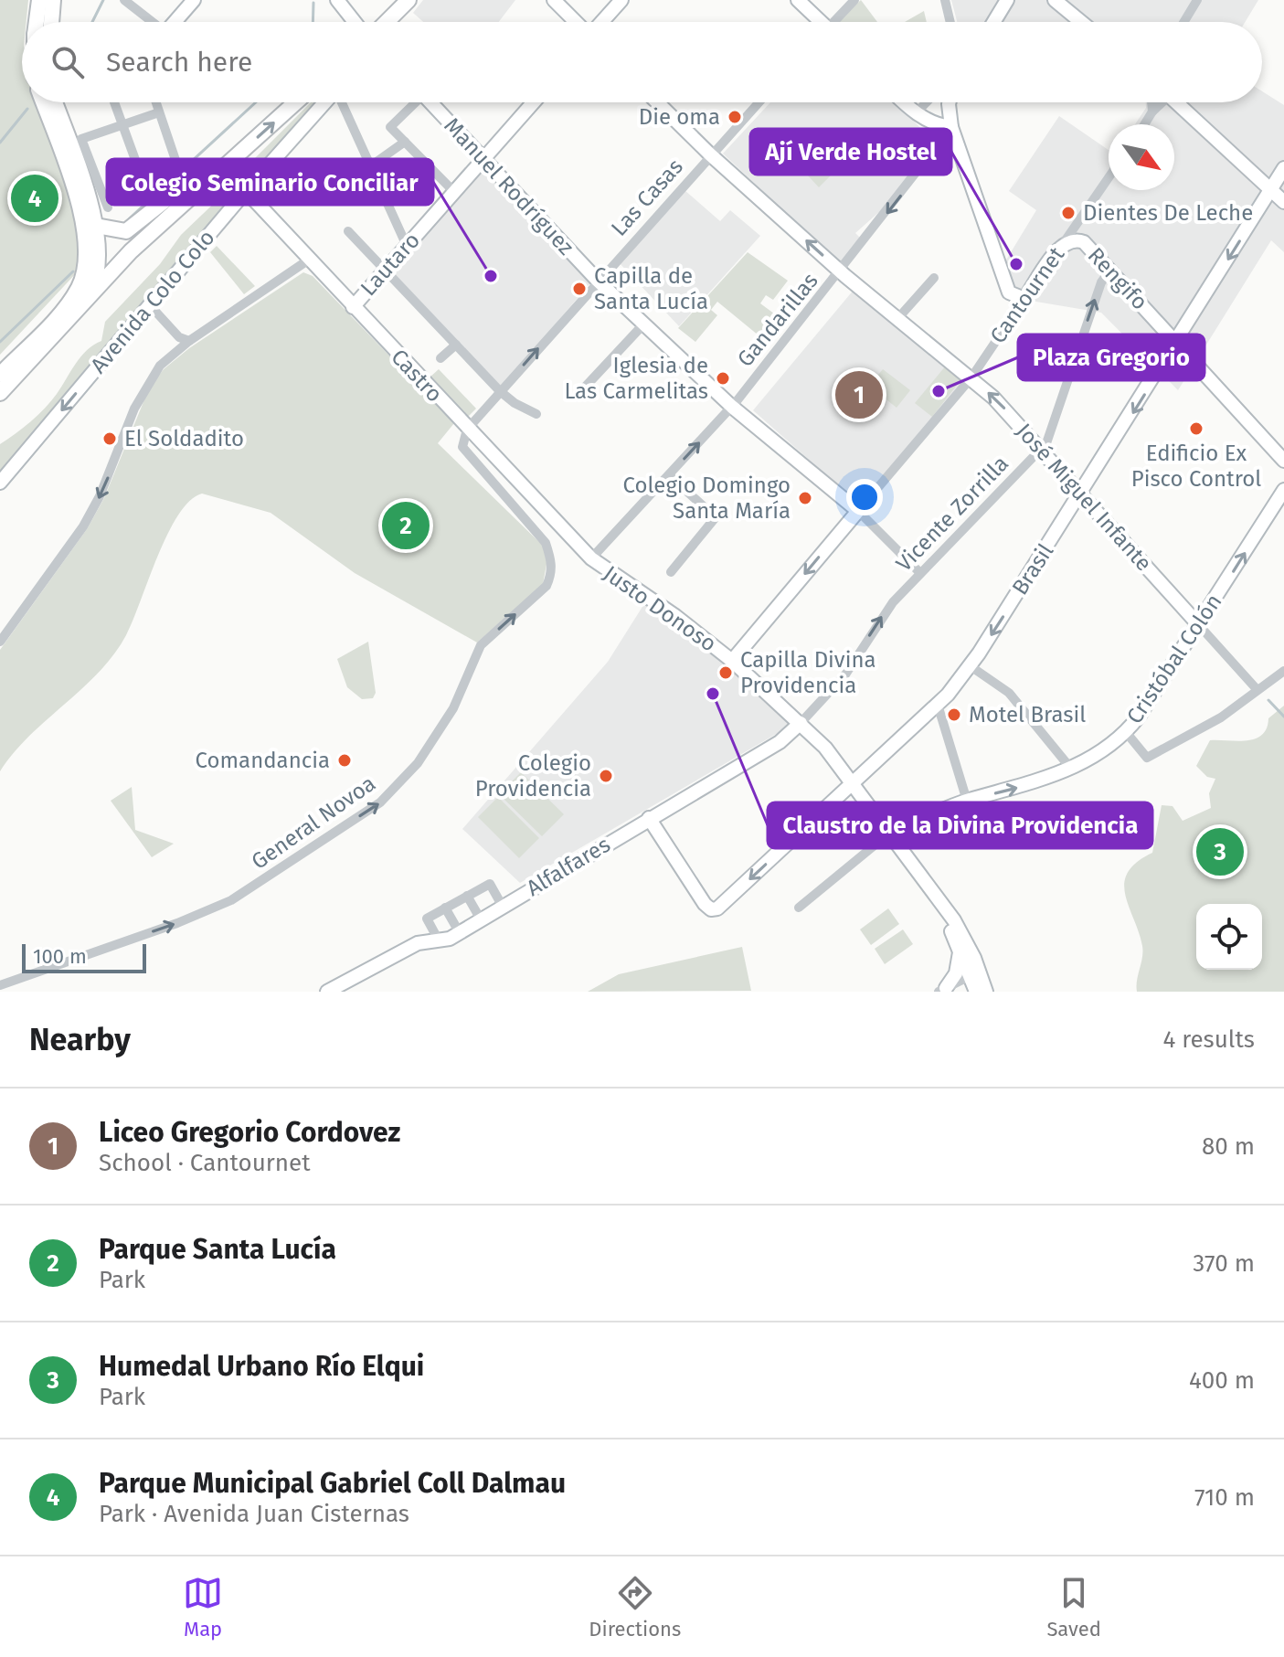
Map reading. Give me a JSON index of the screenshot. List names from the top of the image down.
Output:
{
  "streets": {
    "street": [
      "Manuel Rodríguez",
      "Las Casas",
      "Lautaro",
      "Rengifo",
      "Cantournet",
      "Avenida Colo Colo",
      "Gandarillas",
      "Castro",
      "José Miguel Infante",
      "Vicente Zorrilla",
      "Brasil",
      "Justo Donoso",
      "Cristóbal Colón",
      "General Novoa",
      "Alfalfares"
    ]
  },
  "crossings": [
    ["Manuel Rodríguez", "Las Casas"],
    ["Manuel Rodríguez", "Lautaro"],
    ["Manuel Rodríguez", "Cantournet"],
    ["Manuel Rodríguez", "Gandarillas"],
    ["Manuel Rodríguez", "Vicente Zorrilla"],
    ["Las Casas", "Castro"],
    ["Las Casas", "José Miguel Infante"],
    ["Las Casas", "General Novoa"],
    ["Lautaro", "Castro"],
    ["Rengifo", "Cantournet"],
    ["Rengifo", "Vicente Zorrilla"],
    ["Rengifo", "Brasil"],
    ["Cantournet", "José Miguel Infante"],
    ["Cantournet", "Justo Donoso"],
    ["Avenida Colo Colo", "Castro"],
    ["Gandarillas", "Castro"],
    ["Gandarillas", "José Miguel Infante"],
    ["Gandarillas", "Justo Donoso"],
    ["Castro", "Justo Donoso"],
    ["Castro", "General Novoa"],
    ["José Miguel Infante", "Vicente Zorrilla"],
    ["José Miguel Infante", "Brasil"],
    ["José Miguel Infante", "Cristóbal Colón"],
    ["Vicente Zorrilla", "Justo Donoso"],
    ["Vicente Zorrilla", "Alfalfares"],
    ["Brasil", "Justo Donoso"],
    ["Brasil", "Alfalfares"],
    ["Justo Donoso", "Cristóbal Colón"],
    ["Justo Donoso", "Alfalfares"]
  ],
  "one_way": [
    "Vicente Zorrilla",
    "Brasil",
    "Cristóbal Colón",
    "General Novoa"
  ],
  "places": [
    "Die oma",
    "Dientes De Leche",
    "Ají Verde Hostel",
    "Colegio Seminario Conciliar",
    "Capilla de Santa Lucía",
    "Iglesia de Las Carmelitas",
    "Plaza Gregorio",
    "Edificio Ex Pisco Control",
    "El Soldadito",
    "Colegio Domingo Santa María",
    "Capilla Divina Providencia",
    "Claustro de la Divina Providencia",
    "Motel Brasil",
    "Comandancia",
    "Colegio Providencia"
  ],
  "scale_bar": "100 m",
  "north": "bottom right",
  "page": {
    "search": "Search here",
    "pins": [
      "4",
      "1",
      "2",
      "3"
    ],
    "scale": "100 m",
    "heading": ["Nearby", "4 results"],
    "list": [
      {
        "mark": "1",
        "name": "Liceo Gregorio Cordovez",
        "note": "School · Cantournet",
        "value": "80 m"
      },
      {
        "mark": "2",
        "name": "Parque Santa Lucía",
        "note": "Park",
        "value": "370 m"
      },
      {
        "mark": "3",
        "name": "Humedal Urbano Río Elqui",
        "note": "Park",
        "value": "400 m"
      },
      {
        "mark": "4",
        "name": "Parque Municipal Gabriel Coll Dalmau",
        "note": "Park · Avenida Juan Cisternas",
        "value": "710 m"
      }
    ],
    "nav": ["Map", "Directions", "Saved"]
  }
}
